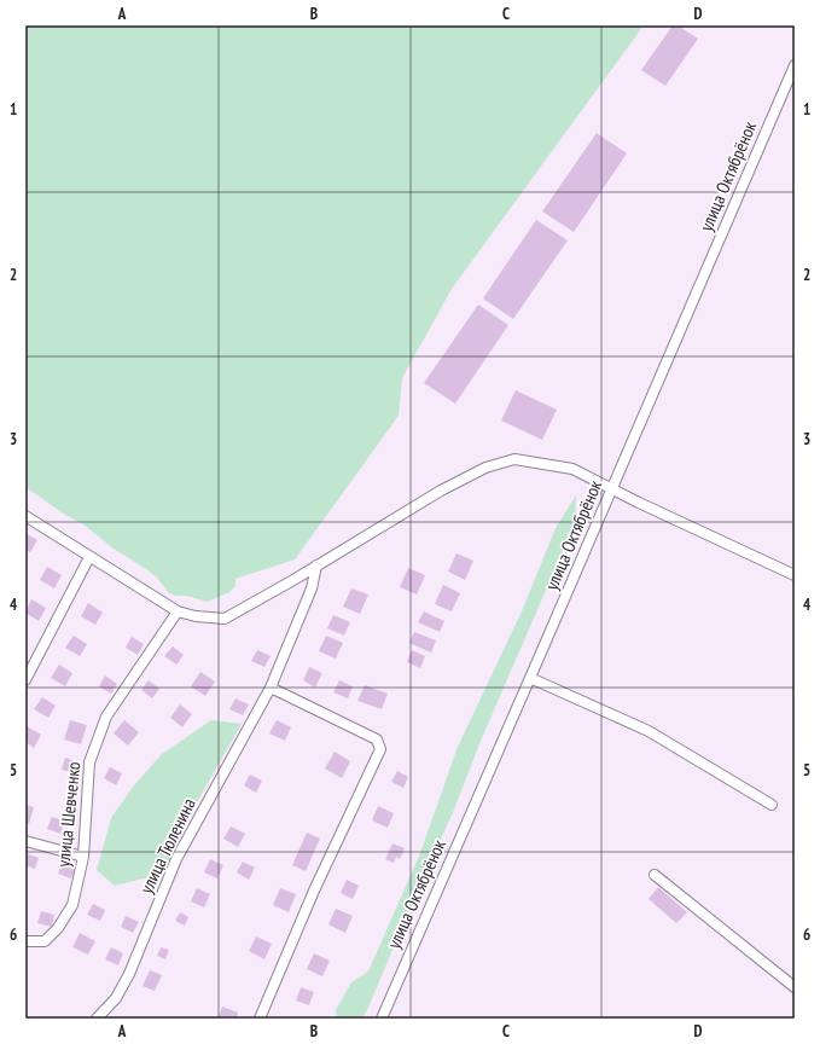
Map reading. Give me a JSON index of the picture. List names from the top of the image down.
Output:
{
  "streets": {
    "street": ["улица Октябрёнок", "улица Шевченко", "улица Тюленина"]
  },
  "grid": {
    "columns": [
      "A",
      "B",
      "C",
      "D"
    ],
    "rows": [
      "1",
      "2",
      "3",
      "4",
      "5",
      "6"
    ]
  }
}
